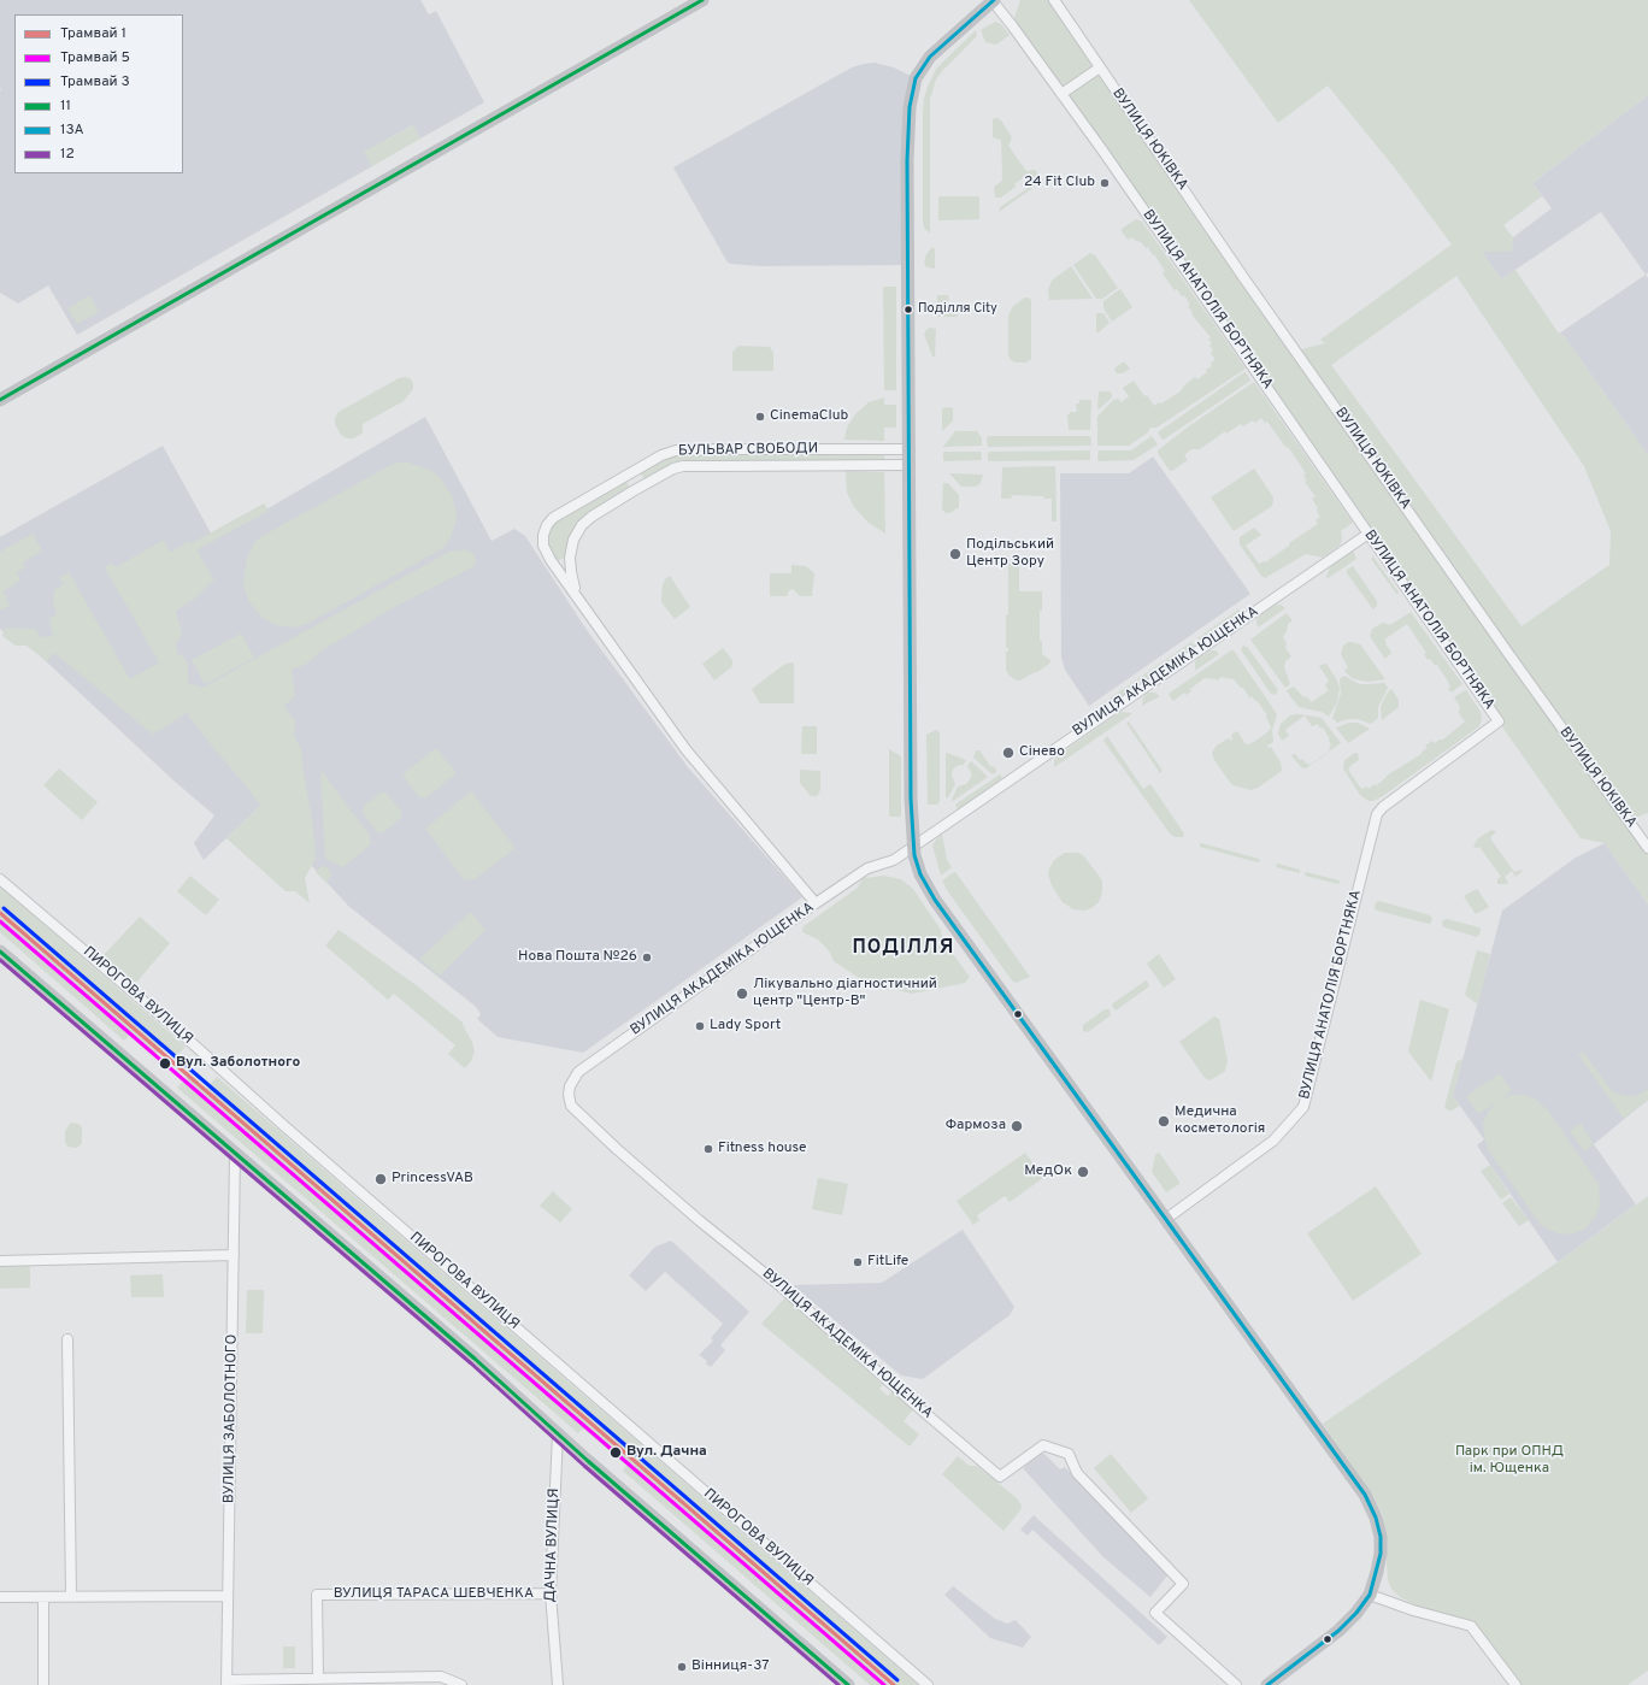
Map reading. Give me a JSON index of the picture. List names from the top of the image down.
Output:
{
  "streets": {
    "street": [
      "ВУЛИЦЯ ЮКІВКА",
      "ВУЛИЦЯ АНАТОЛІЯ БОРТНЯКА",
      "БУЛЬВАР СВОБОДИ",
      "ВУЛИЦЯ АКАДЕМІКА ЮЩЕНКА",
      "ПИРОГОВА ВУЛИЦЯ",
      "ВУЛИЦЯ ЗАБОЛОТНОГО",
      "ДАЧНА ВУЛИЦЯ",
      "ВУЛИЦЯ ТАРАСА ШЕВЧЕНКА"
    ]
  },
  "crossings": [
    ["ВУЛИЦЯ АНАТОЛІЯ БОРТНЯКА", "ВУЛИЦЯ АКАДЕМІКА ЮЩЕНКА"],
    ["БУЛЬВАР СВОБОДИ", "ВУЛИЦЯ АКАДЕМІКА ЮЩЕНКА"],
    ["ДАЧНА ВУЛИЦЯ", "ВУЛИЦЯ ТАРАСА ШЕВЧЕНКА"]
  ],
  "districts": ["ПОДІЛЛЯ"],
  "parks": ["Парк при ОПНД ім. Ющенка"],
  "places": [
    "24 Fit Club",
    "Поділля City",
    "CinemaClub",
    "Подільський Центр Зору",
    "Сінево",
    "Нова Пошта №26",
    "Лікувально діагностичний центр \"Центр-В\"",
    "Lady Sport",
    "Вул. Заболотного",
    "Медична косметологія",
    "Фармоза",
    "Fitness house",
    "МедОк",
    "PrincessVAB",
    "FitLife",
    "Вул. Дачна",
    "Вінниця-37"
  ],
  "lines": [
    "transit line 11",
    "transit line 13А",
    "tram line 3",
    "tram line 1",
    "tram line 5",
    "transit line 12"
  ],
  "legend": [
    "Трамвай 1",
    "Трамвай 5",
    "Трамвай 3",
    "11",
    "13А",
    "12"
  ]
}
